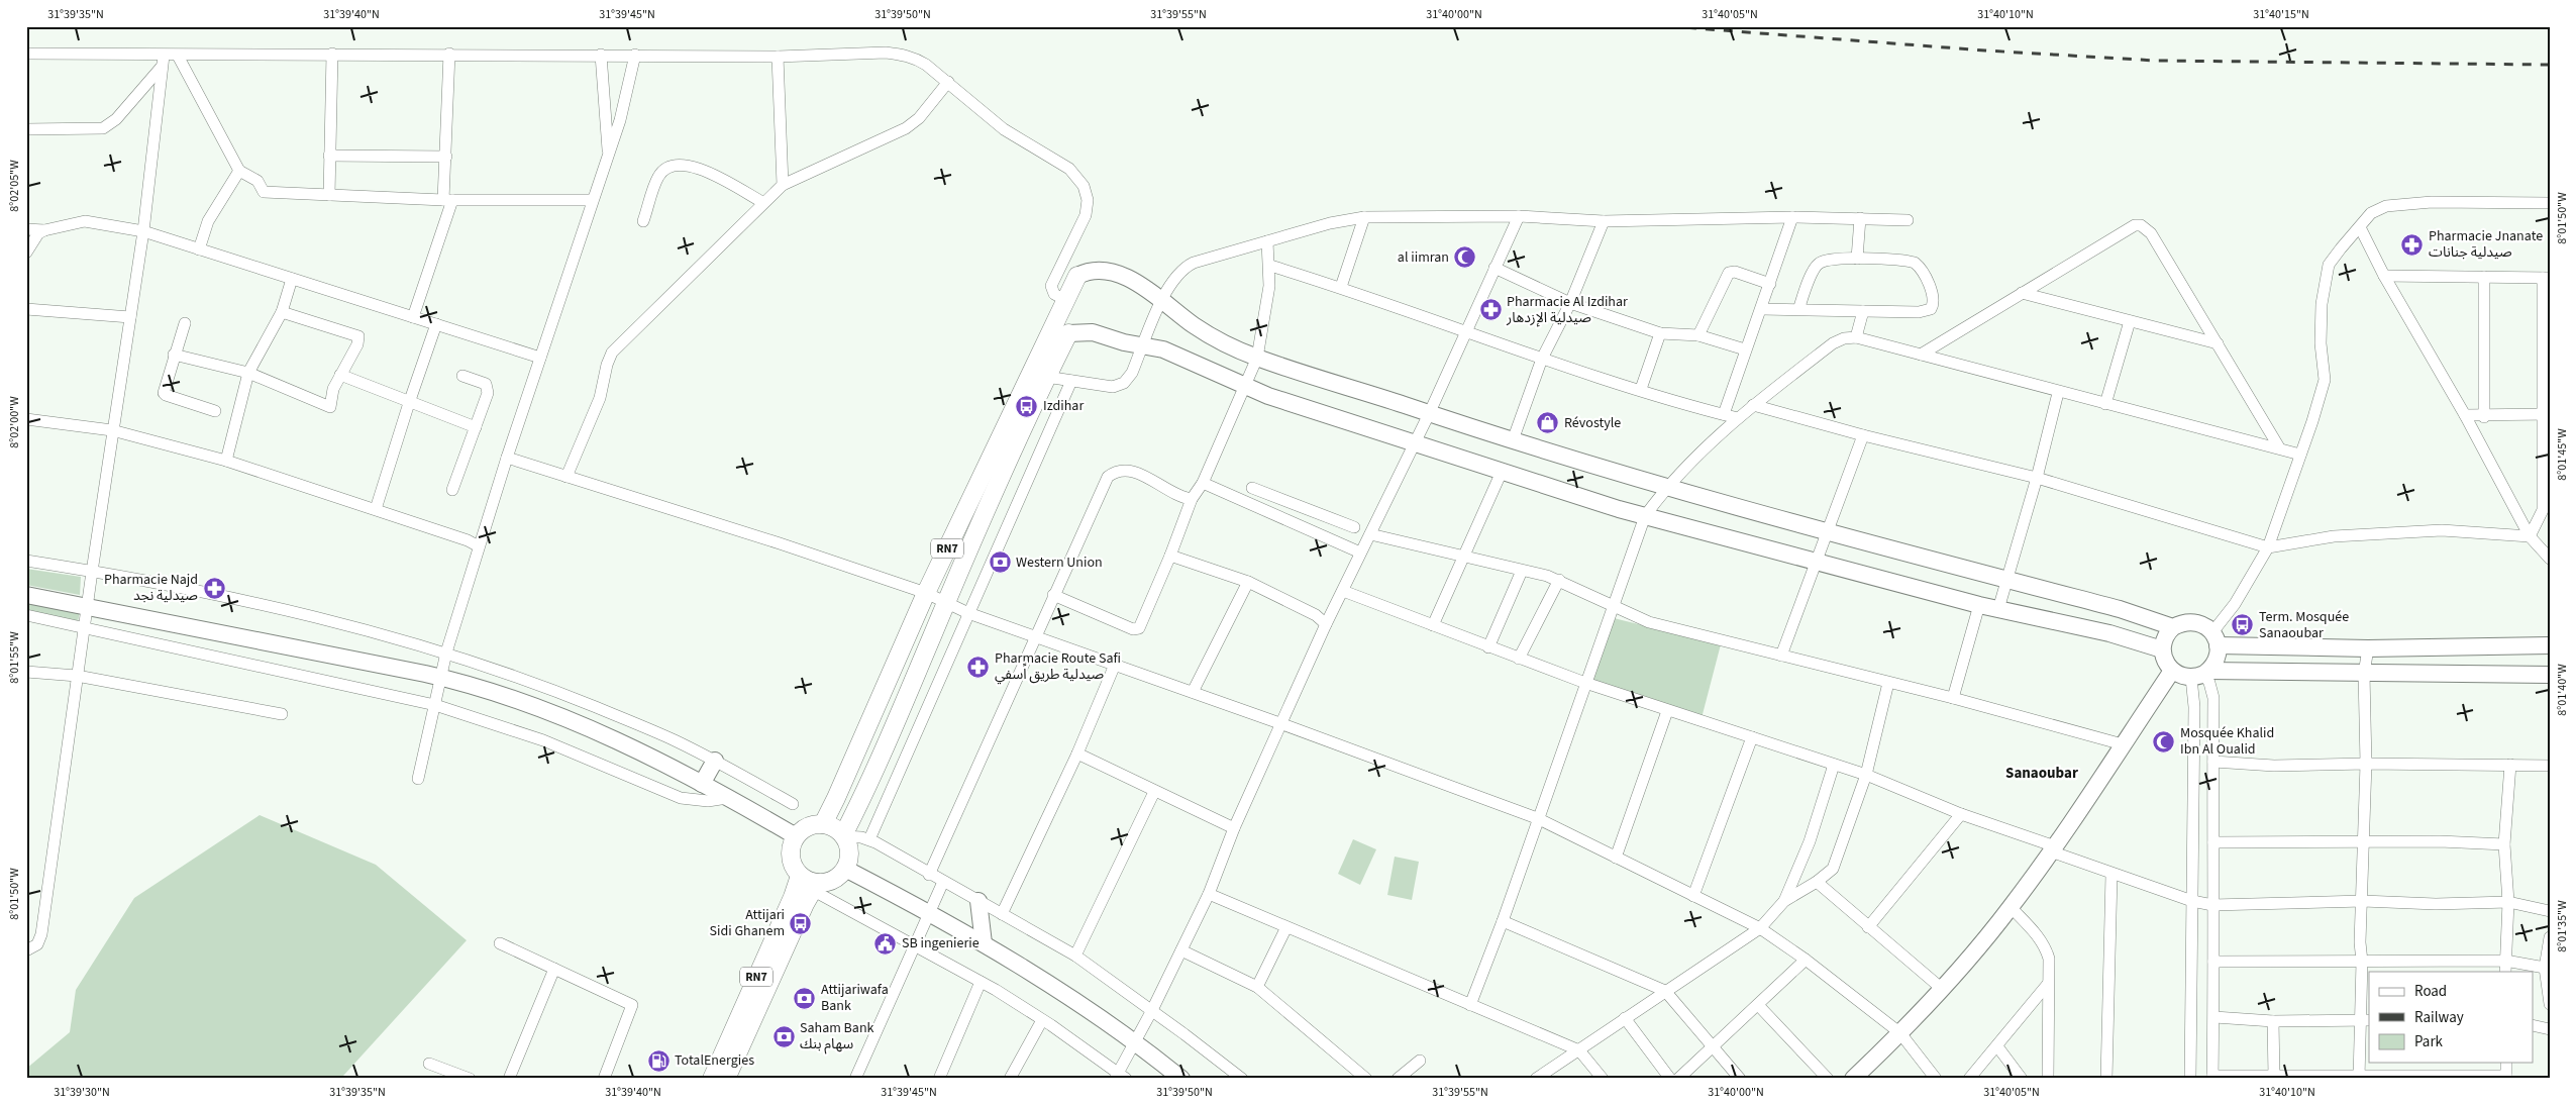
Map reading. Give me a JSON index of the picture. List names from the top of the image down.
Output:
{
  "streets": {
    "main road": ["RN7"]
  },
  "districts": ["Sanaoubar"],
  "places": {
    "pharmacy": [
      "Pharmacie Jnanate صيدلية جنانات",
      "Pharmacie Al Izdihar صيدلية الإزدهار",
      "Pharmacie Najd صيدلية نجد",
      "Pharmacie Route Safi صيدلية طريق اًسفي"
    ],
    "mosque": ["al iimran", "Mosquée Khalid Ibn Al Oualid"],
    "bus stop": ["Izdihar", "Term. Mosquée Sanaoubar", "Attijari Sidi Ghanem"],
    "shop": ["Révostyle"],
    "bank": ["Western Union", "Attijariwafa Bank", "Saham Bank سهام بنك"],
    "public building": ["SB ingenierie"],
    "fuel station": ["TotalEnergies"]
  },
  "legend": ["Road", "Railway", "Park"],
  "coordinates": [
    "31°39'35\"N",
    "31°39'40\"N",
    "31°39'45\"N",
    "31°39'50\"N",
    "31°39'55\"N",
    "31°40'00\"N",
    "31°40'05\"N",
    "31°40'10\"N",
    "31°40'15\"N",
    "8°02'05\"W",
    "8°01'50\"W",
    "8°02'00\"W",
    "8°01'45\"W",
    "8°01'55\"W",
    "8°01'40\"W",
    "8°01'35\"W",
    "31°39'30\"N"
  ]
}
